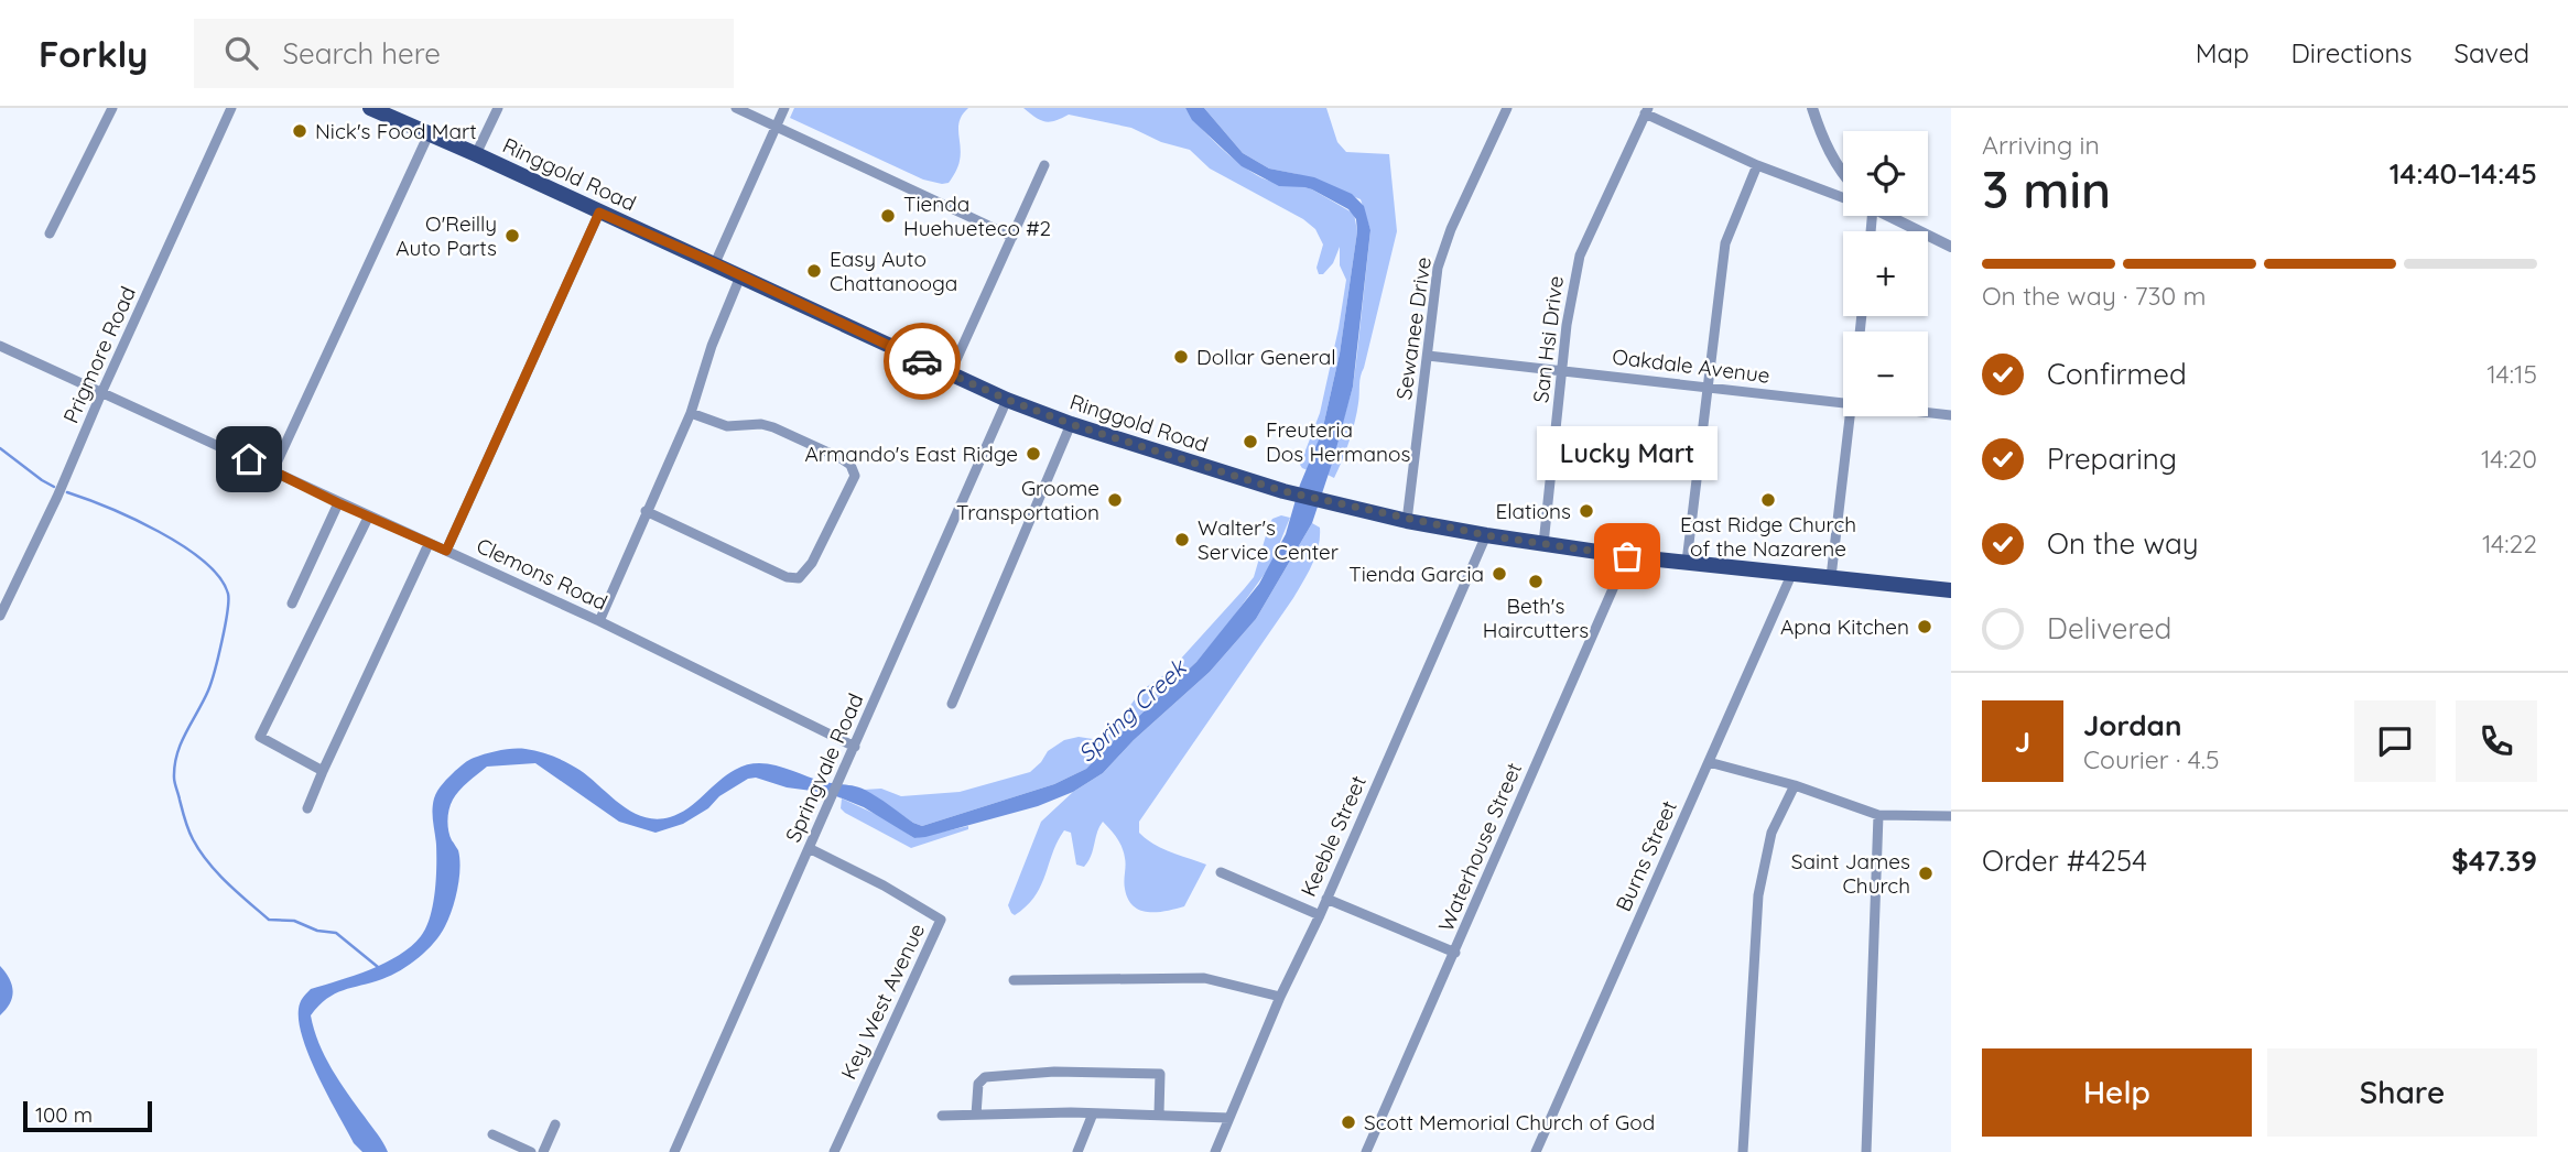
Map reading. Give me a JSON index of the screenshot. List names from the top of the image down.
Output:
{
  "streets": {
    "main road": ["Ringgold Road"],
    "street": [
      "Sewanee Drive",
      "San Hsi Drive",
      "Prigmore Road",
      "Oakdale Avenue",
      "Clemons Road",
      "Springvale Road",
      "Keeble Street",
      "Waterhouse Street",
      "Burns Street",
      "Key West Avenue"
    ]
  },
  "crossings": [
    ["Ringgold Road", "Sewanee Drive"],
    ["Ringgold Road", "San Hsi Drive"],
    ["Ringgold Road", "Springvale Road"],
    ["Ringgold Road", "Keeble Street"],
    ["Ringgold Road", "Waterhouse Street"],
    ["Ringgold Road", "Burns Street"],
    ["Sewanee Drive", "Oakdale Avenue"],
    ["San Hsi Drive", "Oakdale Avenue"],
    ["Prigmore Road", "Clemons Road"],
    ["Clemons Road", "Springvale Road"],
    ["Springvale Road", "Key West Avenue"]
  ],
  "water": ["Spring Creek"],
  "places": [
    "Nick's Food Mart",
    "Tienda Huehueteco #2",
    "O'Reilly Auto Parts",
    "Easy Auto Chattanooga",
    "Dollar General",
    "Freuteria Dos Hermanos",
    "Armando's East Ridge",
    "Groome Transportation",
    "East Ridge Church of the Nazarene",
    "Elations",
    "Walter's Service Center",
    "Lucky Mart",
    "Tienda Garcia",
    "Beth's Haircutters",
    "Apna Kitchen",
    "Saint James Church",
    "Scott Memorial Church of God"
  ],
  "scale_bar": "100 m",
  "page": {
    "header": "Forkly",
    "search": "Search here",
    "nav": ["Map", "Directions", "Saved"],
    "heading": ["3 min", "Arriving in", "14:40–14:45"],
    "panel": [
      "Jordan",
      "Courier · 4.5",
      "Order #4254",
      "$47.39"
    ],
    "map_buttons": ["+", "−"],
    "bar": "On the way · 730 m",
    "list": [
      ["Confirmed", "14:15"],
      ["Preparing", "14:20"],
      ["On the way", "14:22"],
      "Delivered"
    ],
    "bubble": "Lucky Mart",
    "round": "J",
    "buttons": ["Help", "Share"],
    "scale": "100 m"
  }
}
